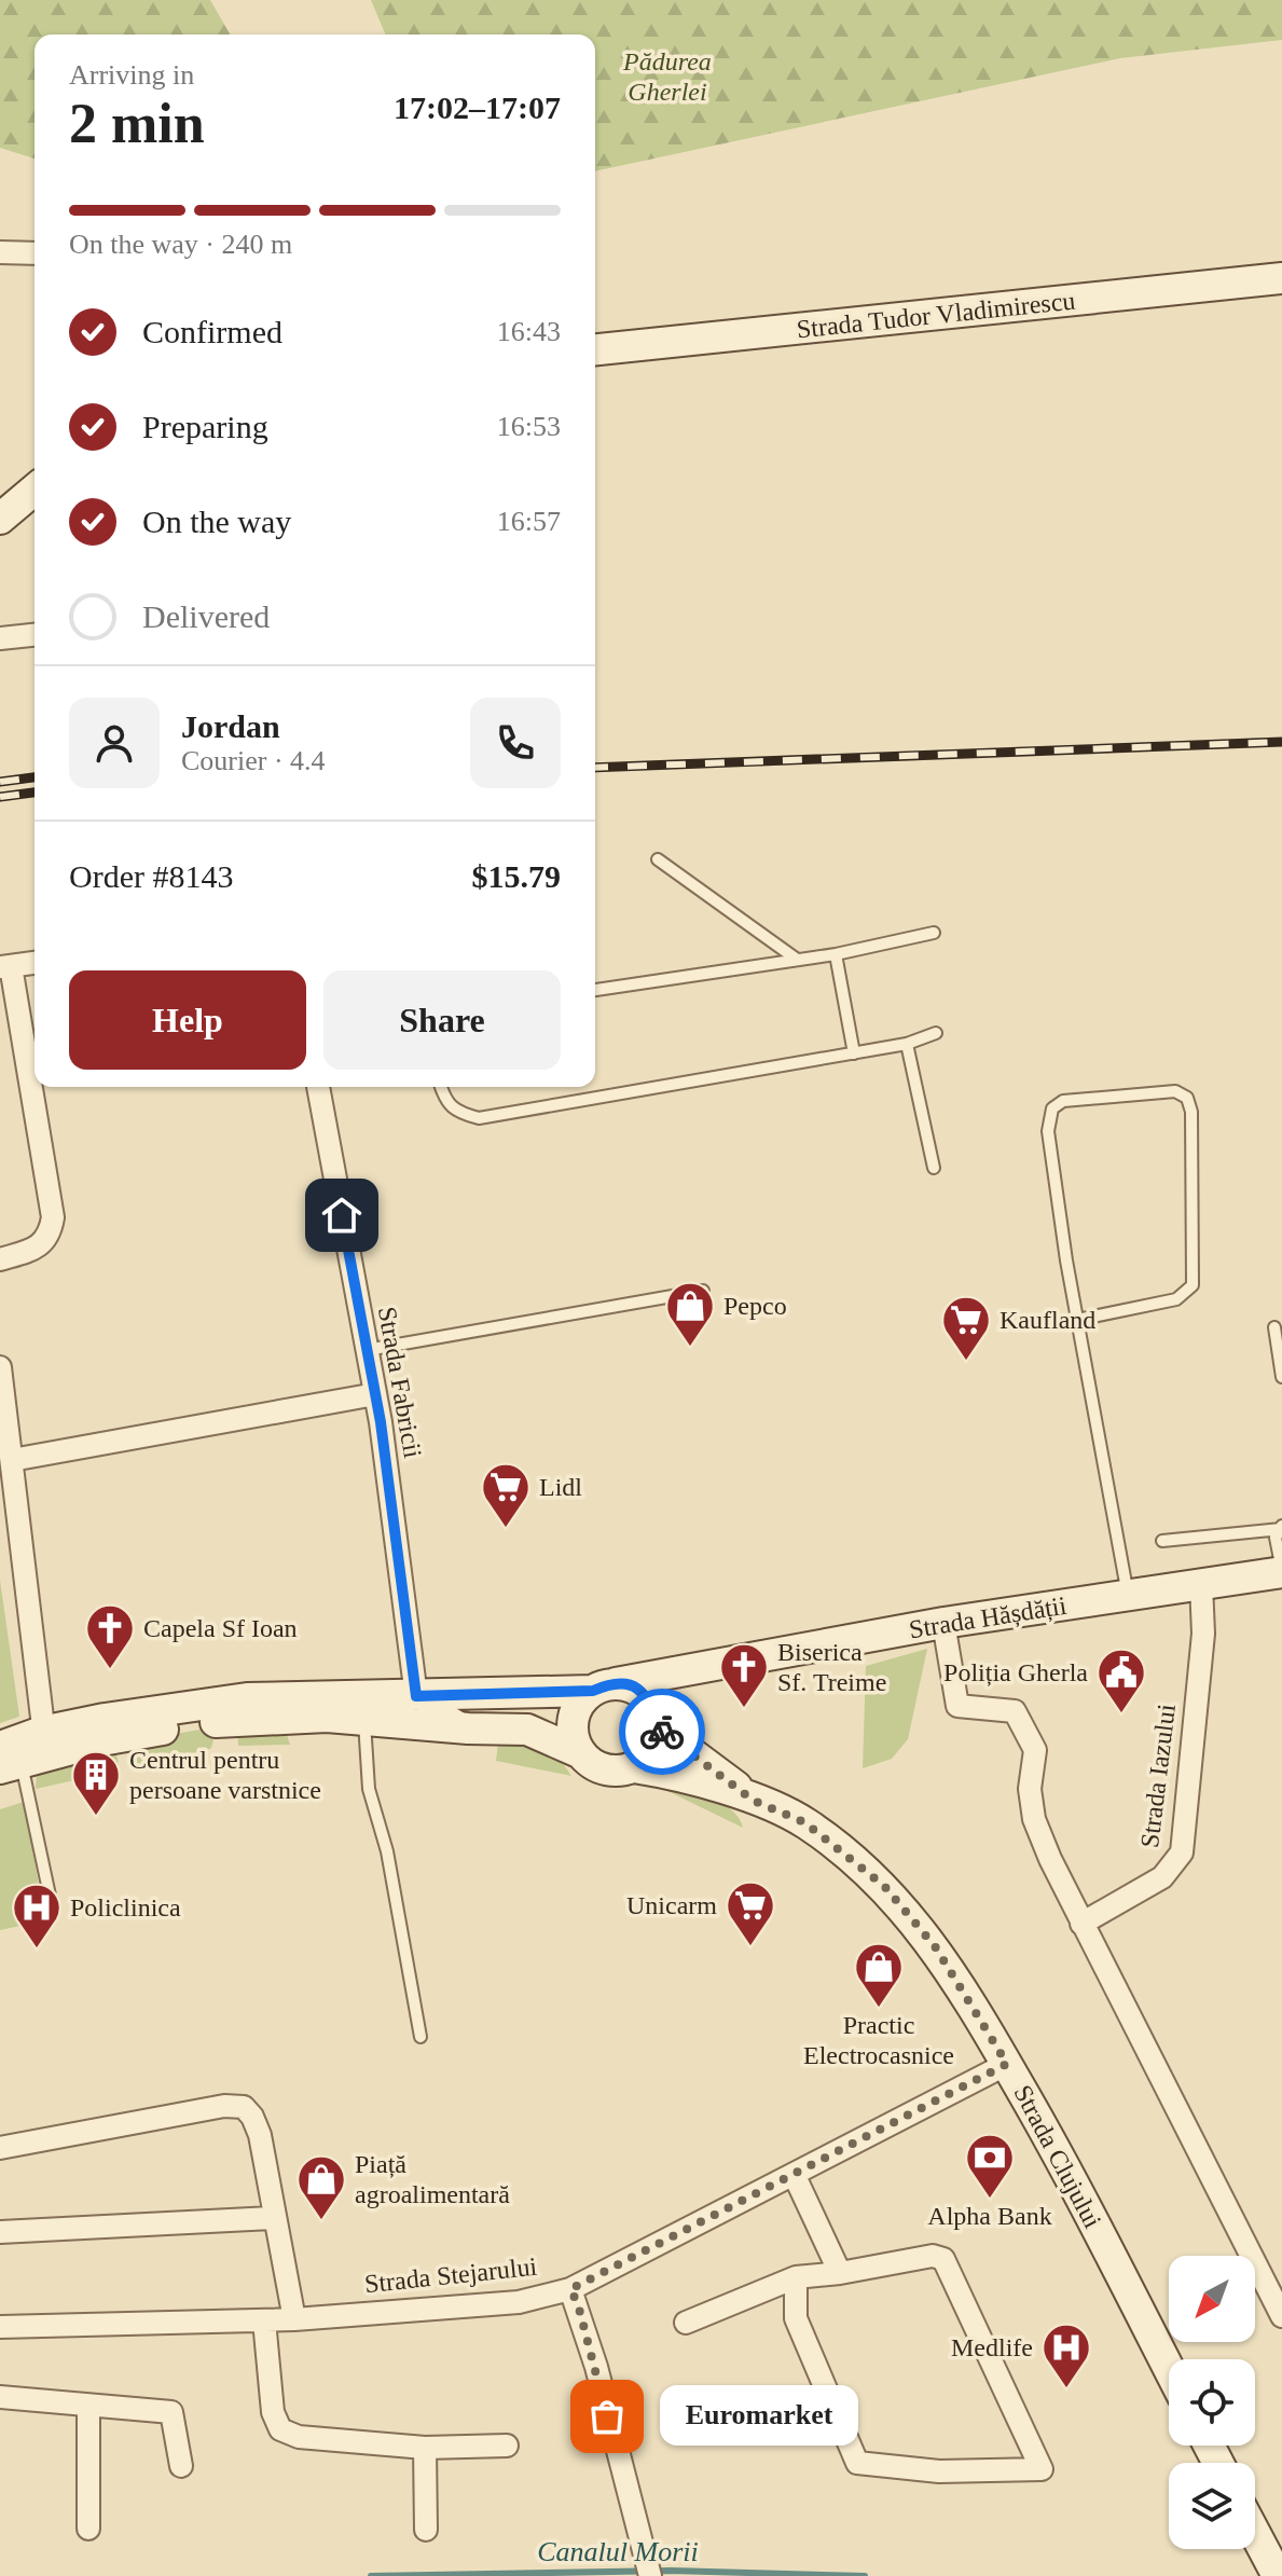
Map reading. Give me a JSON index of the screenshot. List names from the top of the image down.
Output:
{
  "streets": {
    "main road": ["Strada Tudor Vladimirescu", "Strada Hășdății", "Strada Clujului"],
    "street": ["Strada Fabricii", "Strada Iazului", "Strada Stejarului"]
  },
  "crossings": [
    ["Strada Hășdății", "Strada Iazului"],
    ["Strada Hășdății", "Strada Clujului"],
    ["Strada Clujului", "Strada Stejarului"]
  ],
  "water": ["Canalul Morii"],
  "parks": ["Pădurea Gherlei"],
  "places": {
    "shop": ["Pepco", "Practic Electrocasnice", "Piață agroalimentară"],
    "supermarket": ["Kaufland", "Lidl", "Unicarm"],
    "church": ["Capela Sf Ioan", "Biserica Sf. Treime"],
    "public building": ["Poliția Gherla"],
    "building": ["Centrul pentru persoane varstnice"],
    "hospital": ["Policlinica", "Medlife"],
    "bank": ["Alpha Bank"],
    "other": ["Euromarket"]
  },
  "north": "bottom left",
  "page": {
    "heading": ["2 min", "Arriving in", "17:02–17:07"],
    "panel": [
      "Jordan",
      "Courier · 4.4",
      "Order #8143",
      "$15.79"
    ],
    "bar": "On the way · 240 m",
    "list": [
      ["Confirmed", "16:43"],
      ["Preparing", "16:53"],
      ["On the way", "16:57"],
      "Delivered"
    ],
    "buttons": ["Help", "Share"],
    "bubble": "Euromarket"
  }
}
